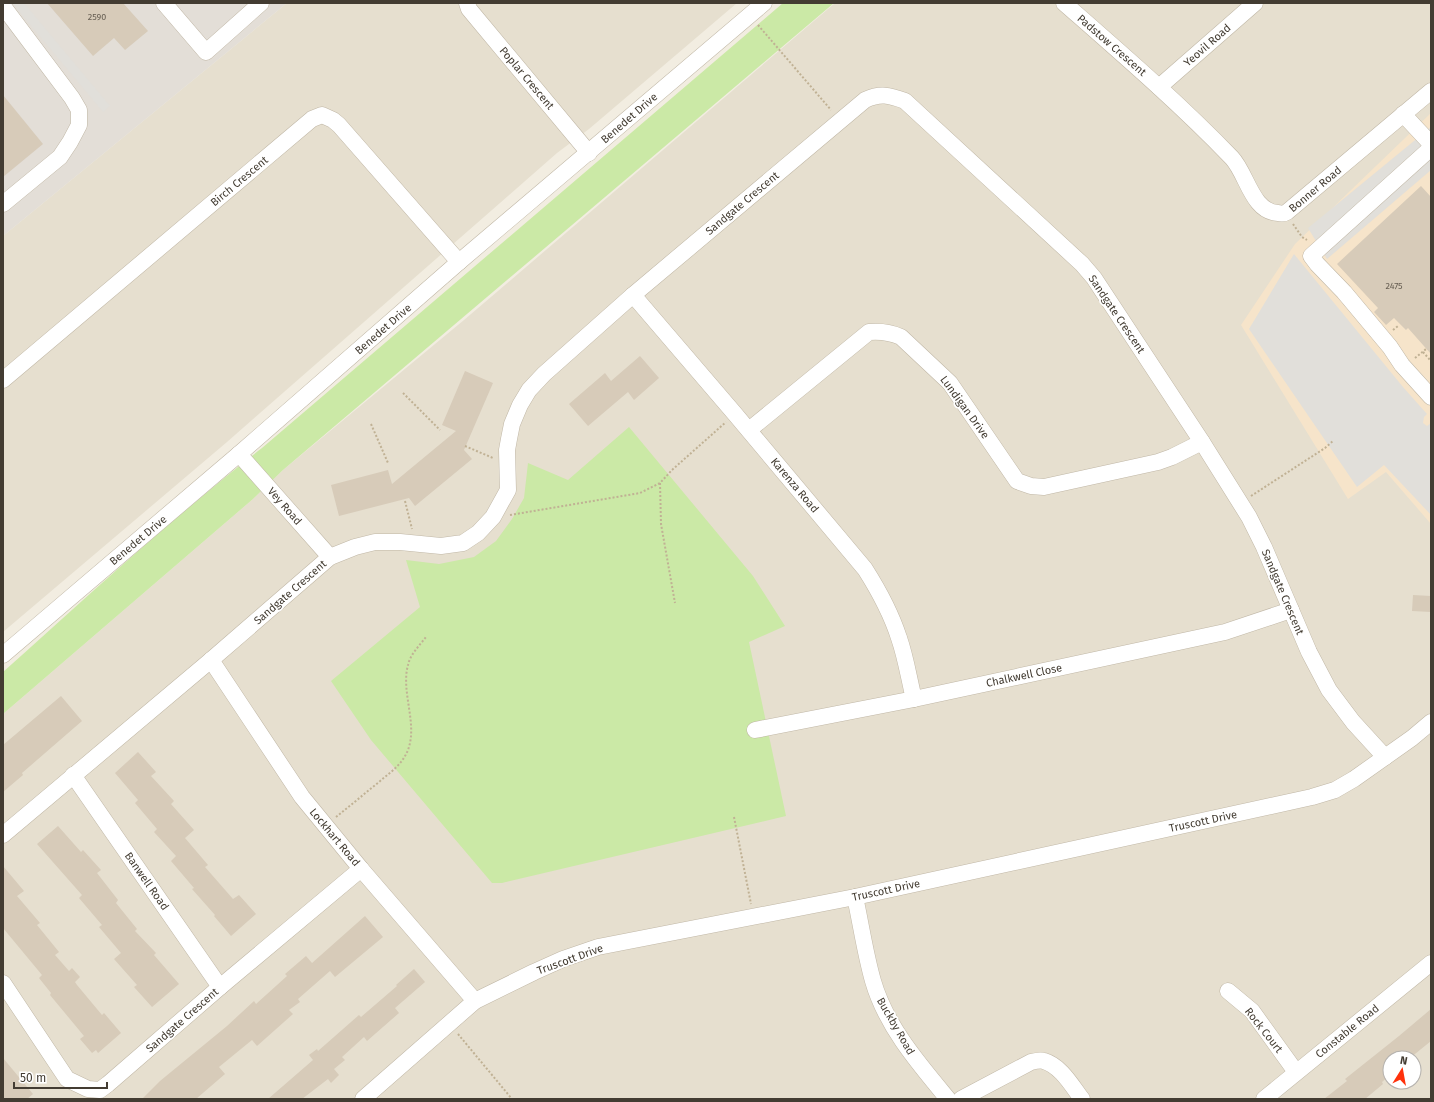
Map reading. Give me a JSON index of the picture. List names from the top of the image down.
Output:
{
  "streets": {
    "street": [
      "Padstow Crescent",
      "Yeovil Road",
      "Poplar Crescent",
      "Benedet Drive",
      "Birch Crescent",
      "Bonner Road",
      "Sandgate Crescent",
      "Lundigan Drive",
      "Karenza Road",
      "Vey Road",
      "Chalkwell Close",
      "Truscott Drive",
      "Lockhart Road",
      "Banwell Road",
      "Buckby Road",
      "Rock Court",
      "Constable Road"
    ]
  },
  "crossings": [
    ["Padstow Crescent", "Yeovil Road"],
    ["Padstow Crescent", "Bonner Road"],
    ["Yeovil Road", "Bonner Road"],
    ["Poplar Crescent", "Benedet Drive"],
    ["Benedet Drive", "Birch Crescent"],
    ["Benedet Drive", "Vey Road"],
    ["Sandgate Crescent", "Lundigan Drive"],
    ["Sandgate Crescent", "Karenza Road"],
    ["Sandgate Crescent", "Vey Road"],
    ["Sandgate Crescent", "Chalkwell Close"],
    ["Sandgate Crescent", "Truscott Drive"],
    ["Sandgate Crescent", "Lockhart Road"],
    ["Sandgate Crescent", "Banwell Road"],
    ["Lundigan Drive", "Karenza Road"],
    ["Karenza Road", "Chalkwell Close"],
    ["Truscott Drive", "Lockhart Road"],
    ["Truscott Drive", "Buckby Road"],
    ["Rock Court", "Constable Road"]
  ],
  "house_numbers": ["2590", "2475"],
  "scale_bar": "50 m",
  "north": "top"
}
